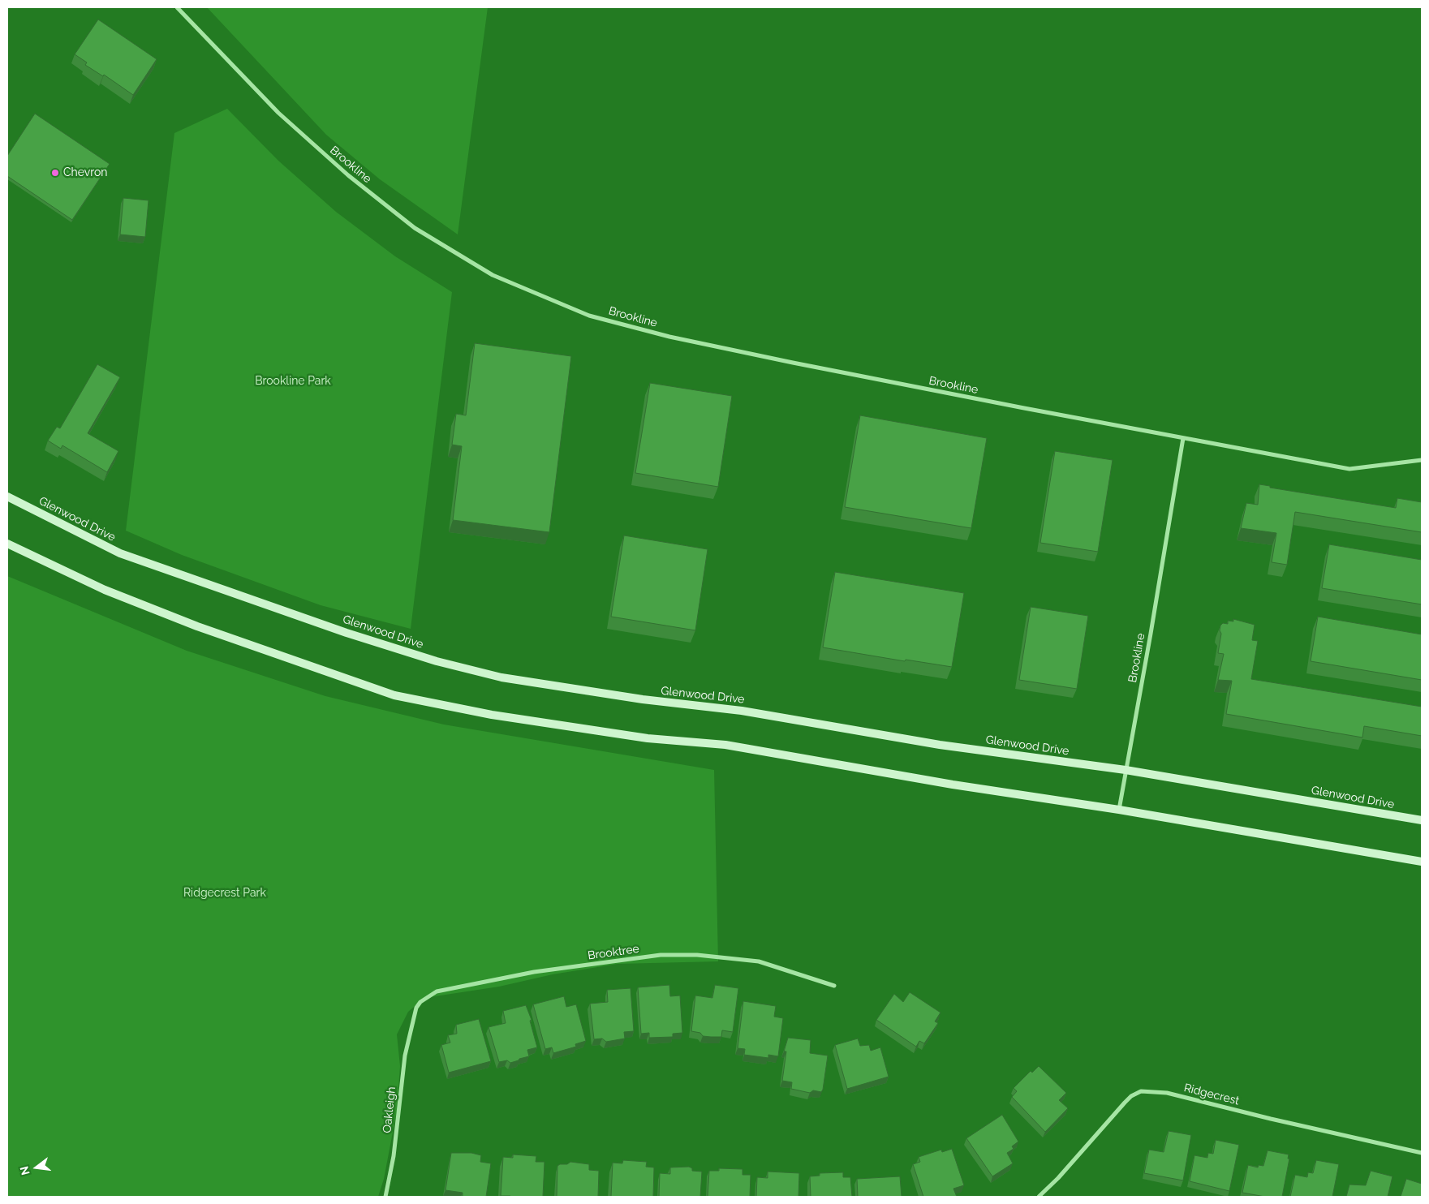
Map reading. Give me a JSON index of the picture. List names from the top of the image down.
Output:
{
  "streets": {
    "main road": ["Glenwood Drive"],
    "street": [
      "Brookline",
      "Brooktree",
      "Ridgecrest",
      "Oakleigh"
    ]
  },
  "crossings": [
    ["Brookline", "Glenwood Drive"],
    ["Brooktree", "Oakleigh"]
  ],
  "parks": ["Brookline Park", "Ridgecrest Park"],
  "places": ["Chevron"],
  "north": "left"
}
